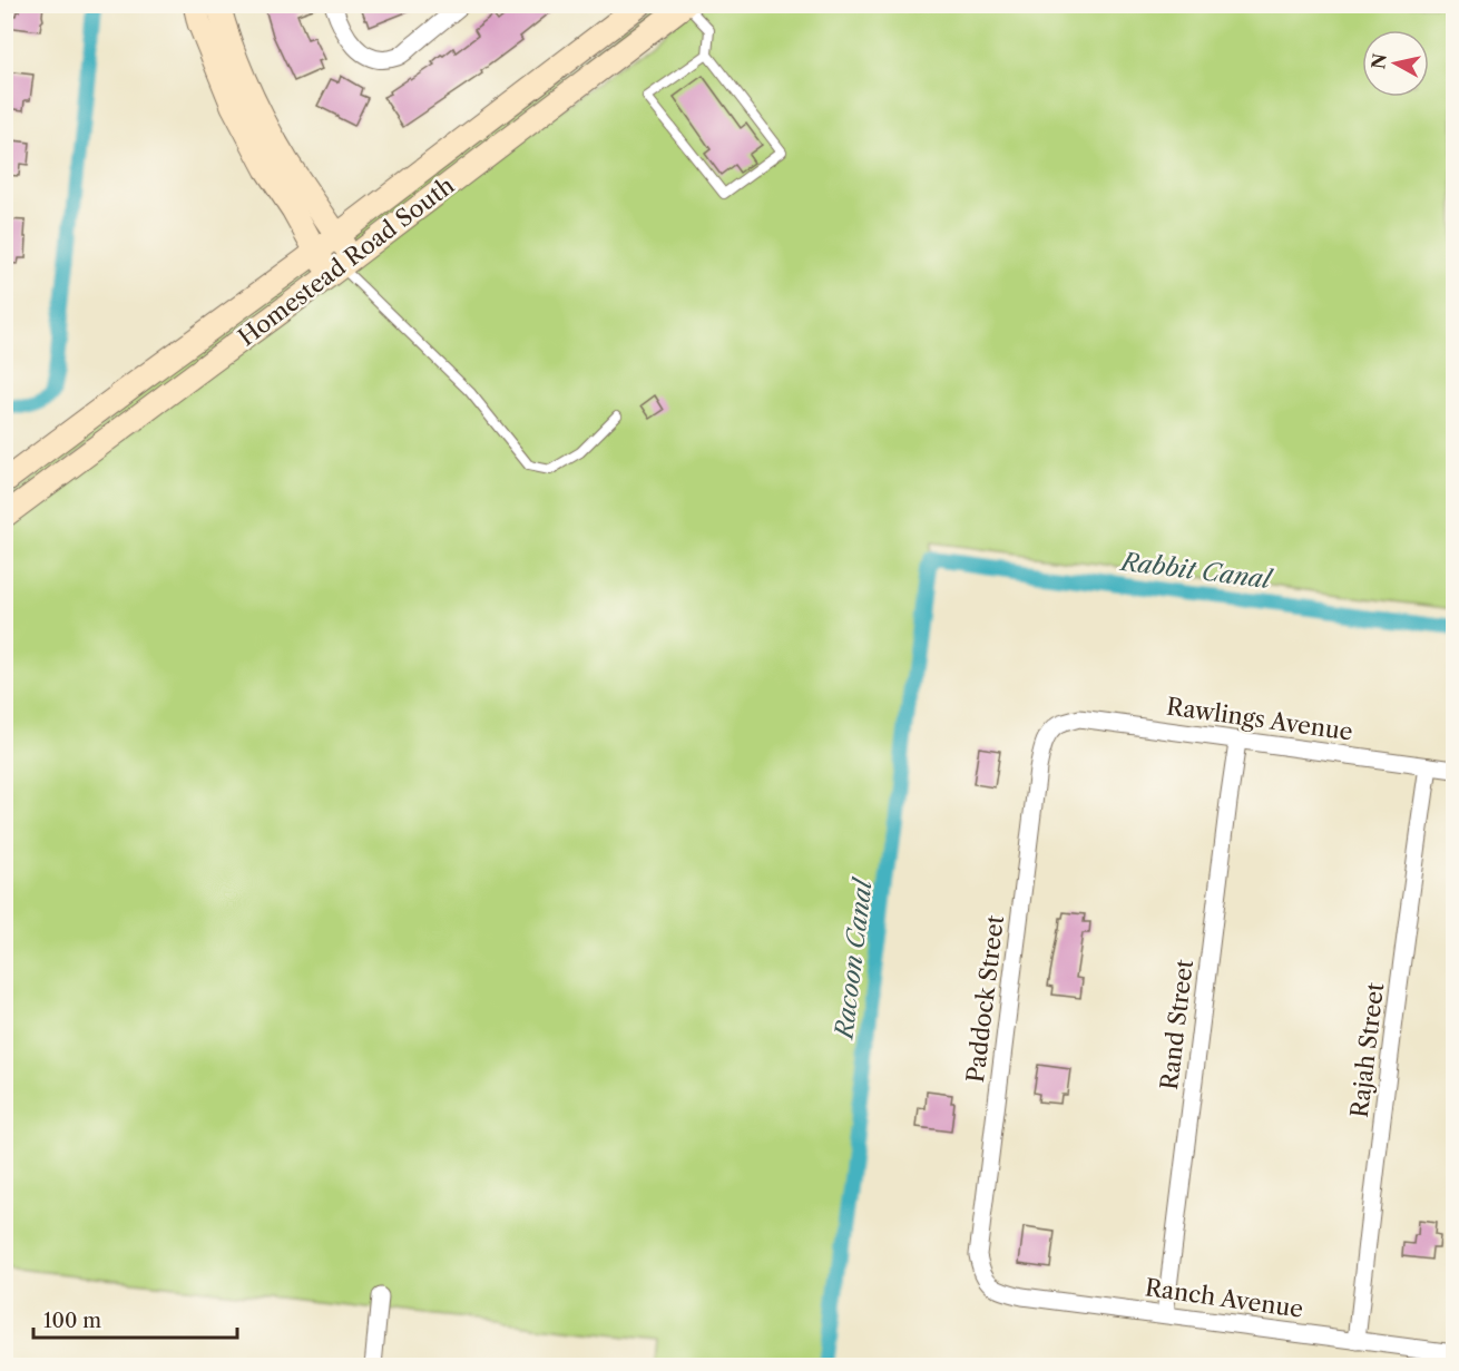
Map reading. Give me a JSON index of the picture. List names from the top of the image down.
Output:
{
  "streets": {
    "main road": ["Homestead Road South"],
    "street": [
      "Rawlings Avenue",
      "Paddock Street",
      "Rand Street",
      "Rajah Street",
      "Ranch Avenue"
    ]
  },
  "crossings": [
    ["Rawlings Avenue", "Paddock Street"],
    ["Rawlings Avenue", "Rand Street"],
    ["Rawlings Avenue", "Rajah Street"],
    ["Paddock Street", "Ranch Avenue"],
    ["Rand Street", "Ranch Avenue"],
    ["Rajah Street", "Ranch Avenue"]
  ],
  "water": ["Rabbit Canal", "Racoon Canal"],
  "scale_bar": "100 m",
  "north": "left"
}
